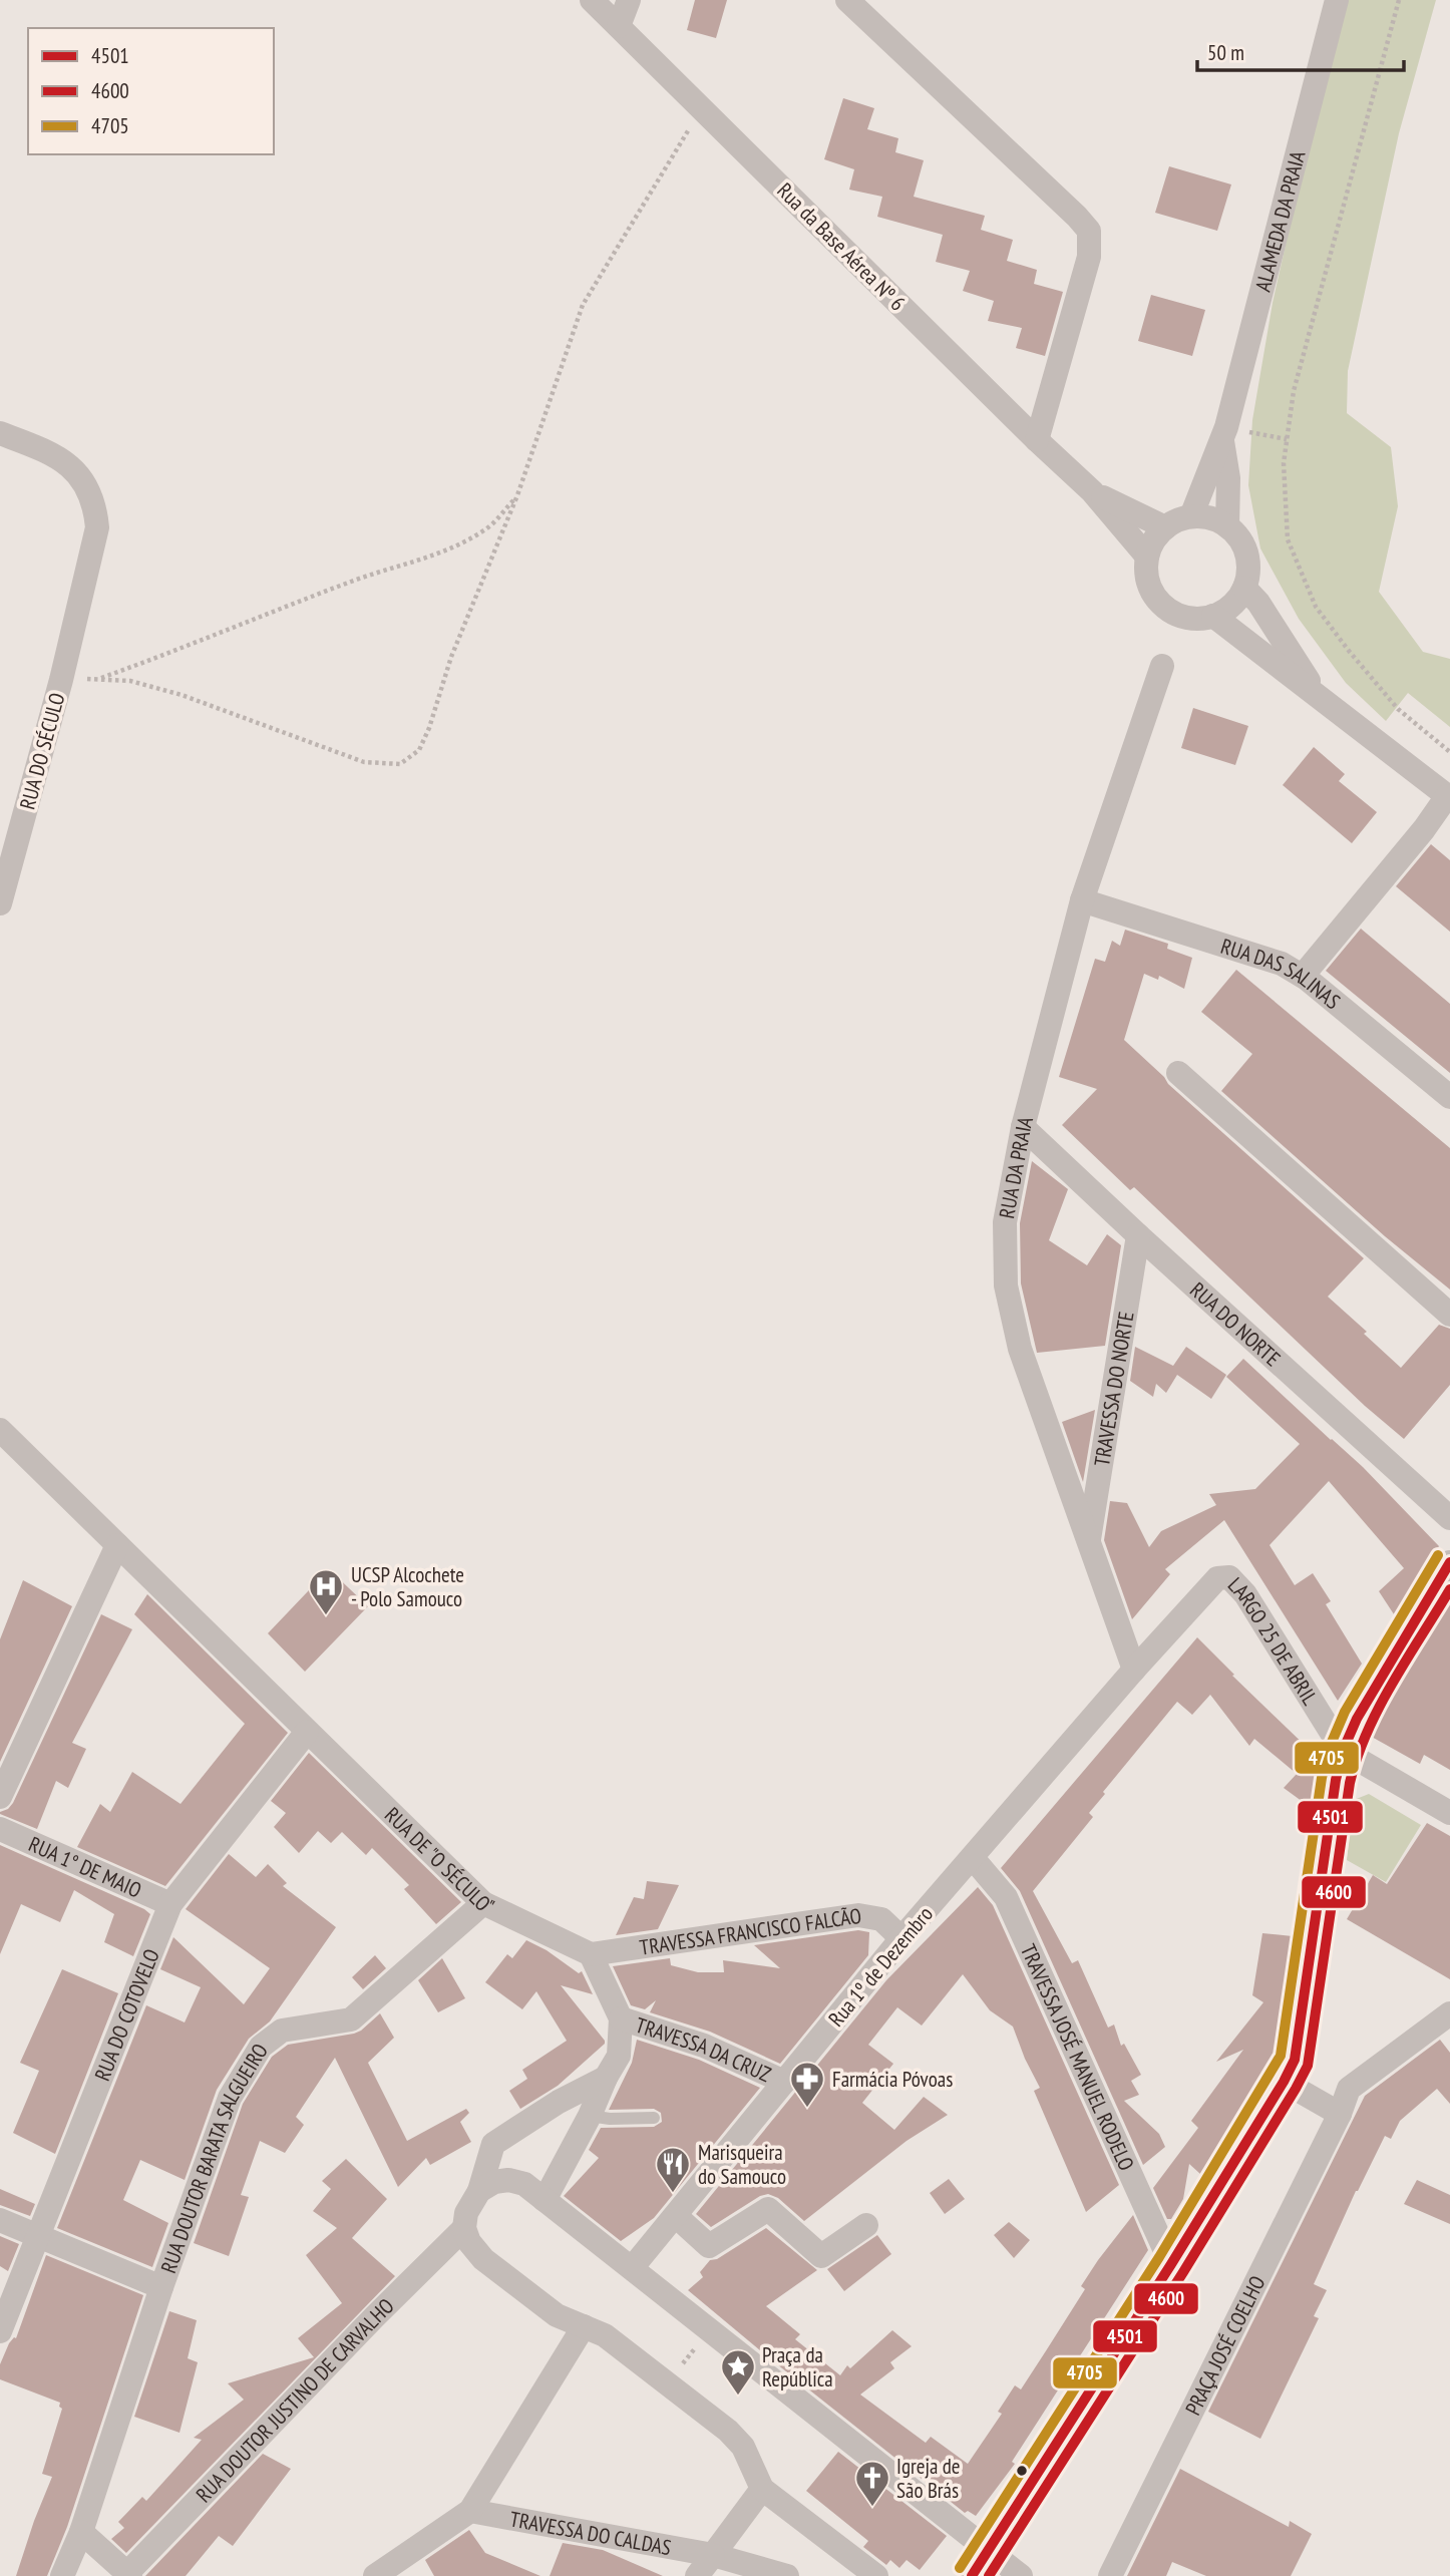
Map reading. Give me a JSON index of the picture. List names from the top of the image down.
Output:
{
  "streets": {
    "street": [
      "ALAMEDA DA PRAIA",
      "Rua da Base Aérea Nº 6",
      "RUA DO SÉCULO",
      "RUA DAS SALINAS",
      "RUA DA PRAIA",
      "RUA DO NORTE",
      "TRAVESSA DO NORTE",
      "LARGO 25 DE ABRIL",
      "RUA DE \"O SÉCULO\"",
      "RUA 1° DE MAIO",
      "TRAVESSA FRANCISCO FALCÃO",
      "Rua 1º de Dezembro",
      "RUA DO COTOVELO",
      "TRAVESSA DA CRUZ",
      "TRAVESSA JOSÉ MANUEL RODELO",
      "RUA DOUTOR BARATA SALGUEIRO",
      "PRAÇA JOSÉ COELHO",
      "RUA DOUTOR JUSTINO DE CARVALHO",
      "TRAVESSA DO CALDAS"
    ]
  },
  "crossings": [
    ["RUA DAS SALINAS", "RUA DA PRAIA"],
    ["RUA DA PRAIA", "RUA DO NORTE"],
    ["RUA DA PRAIA", "TRAVESSA DO NORTE"],
    ["RUA DA PRAIA", "LARGO 25 DE ABRIL"],
    ["RUA DA PRAIA", "Rua 1º de Dezembro"],
    ["RUA DO NORTE", "TRAVESSA DO NORTE"],
    ["LARGO 25 DE ABRIL", "Rua 1º de Dezembro"],
    ["RUA DE \"O SÉCULO\"", "TRAVESSA FRANCISCO FALCÃO"],
    ["RUA DE \"O SÉCULO\"", "RUA DO COTOVELO"],
    ["RUA DE \"O SÉCULO\"", "RUA DOUTOR BARATA SALGUEIRO"],
    ["RUA 1° DE MAIO", "RUA DO COTOVELO"],
    ["TRAVESSA FRANCISCO FALCÃO", "Rua 1º de Dezembro"],
    ["Rua 1º de Dezembro", "TRAVESSA DA CRUZ"],
    ["Rua 1º de Dezembro", "TRAVESSA JOSÉ MANUEL RODELO"]
  ],
  "places": {
    "hospital": ["UCSP Alcochete - Polo Samouco"],
    "pharmacy": ["Farmácia Póvoas"],
    "restaurant": ["Marisqueira do Samouco"],
    "place": ["Praça da República"],
    "church": ["Igreja de São Brás"]
  },
  "lines": ["transit line 4705", "transit line 4501", "transit line 4600"],
  "legend": ["4501", "4600", "4705"],
  "scale_bar": "50 m"
}
